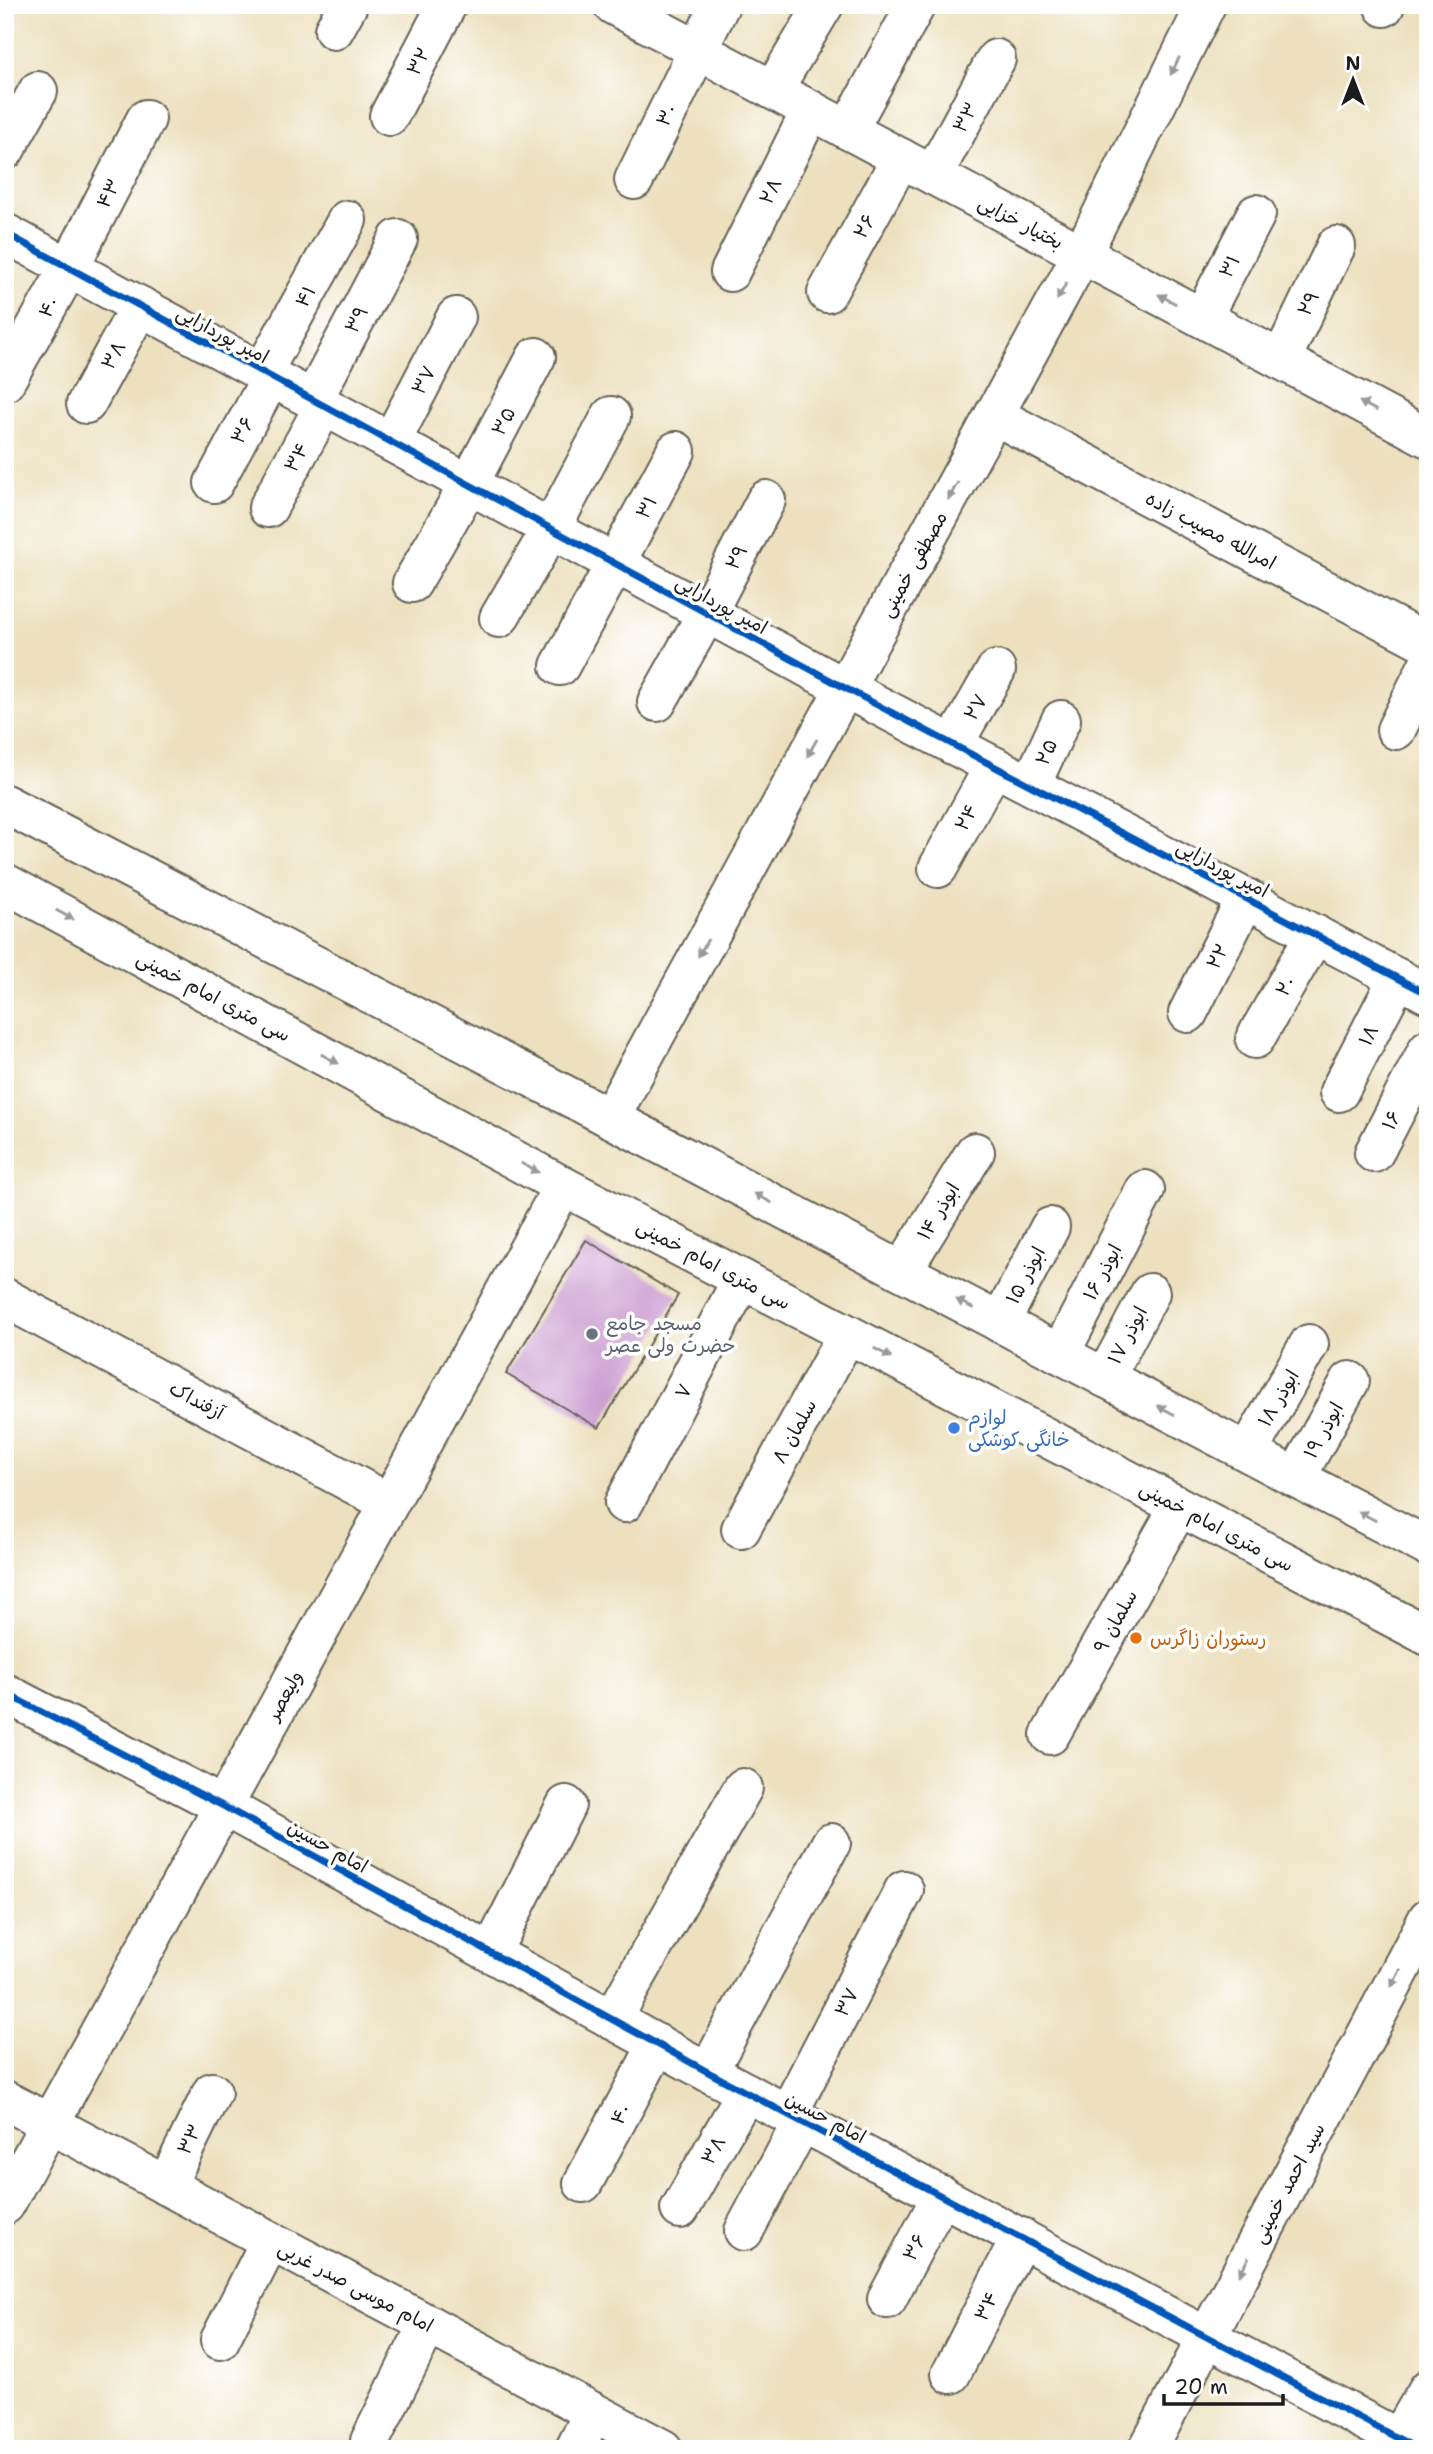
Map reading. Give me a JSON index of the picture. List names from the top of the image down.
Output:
{
  "streets": {
    "street": [
      "۳۲",
      "۳۰",
      "۳۳",
      "۲۸",
      "۴۳",
      "بختیار خزایی",
      "۲۶",
      "۳۱",
      "۴۱",
      "۲۹",
      "۴۰",
      "۳۹",
      "امیر پوردارایی",
      "۳۸",
      "۳۷",
      "۳۵",
      "۳۶",
      "۳۴",
      "امرالله مصیب زاده",
      "مصطفی خمینی",
      "۲۷",
      "۲۵",
      "۲۴",
      "۲۲",
      "۲۰",
      "سی متری امام خمینی",
      "۱۸",
      "۱۶",
      "ابوذر ۱۴",
      "ابوذر ۱۶",
      "ابوذر ۱۵",
      "ابوذر ۱۷",
      "۷",
      "ابوذر ۱۸",
      "آزفنداک",
      "ابوذر ۱۹",
      "سلمان ۸",
      "سلمان ۹",
      "وليعصر",
      "امام حسین",
      "سید احمد خمینی",
      "امام موسی صدر غربی"
    ]
  },
  "crossings": [
    ["۳۰", "بختیار خزایی"],
    ["۳۳", "بختیار خزایی"],
    ["۳۳", "۲۶"],
    ["۳۳", "امام موسی صدر غربی"],
    ["۲۸", "بختیار خزایی"],
    ["۴۳", "۴۰"],
    ["۴۳", "امیر پوردارایی"],
    ["بختیار خزایی", "۲۶"],
    ["بختیار خزایی", "۳۱"],
    ["بختیار خزایی", "۲۹"],
    ["بختیار خزایی", "مصطفی خمینی"],
    ["۳۱", "امیر پوردارایی"],
    ["۴۱", "امیر پوردارایی"],
    ["۴۱", "۳۶"],
    ["۲۹", "امیر پوردارایی"],
    ["۴۰", "امیر پوردارایی"],
    ["۴۰", "امام حسین"],
    ["۳۹", "امیر پوردارایی"],
    ["۳۹", "۳۴"],
    ["امیر پوردارایی", "۳۸"],
    ["امیر پوردارایی", "۳۷"],
    ["امیر پوردارایی", "۳۵"],
    ["امیر پوردارایی", "۳۶"],
    ["امیر پوردارایی", "۳۴"],
    ["امیر پوردارایی", "مصطفی خمینی"],
    ["امیر پوردارایی", "۲۷"],
    ["امیر پوردارایی", "۲۵"],
    ["امیر پوردارایی", "۲۴"],
    ["امیر پوردارایی", "۲۲"],
    ["امیر پوردارایی", "۲۰"],
    ["امیر پوردارایی", "۱۸"],
    ["۳۸", "امام حسین"],
    ["۳۷", "امام حسین"],
    ["۳۶", "امام حسین"],
    ["۳۴", "امام حسین"],
    ["امرالله مصیب زاده", "مصطفی خمینی"],
    ["سی متری امام خمینی", "۷"],
    ["سی متری امام خمینی", "سلمان ۸"],
    ["سی متری امام خمینی", "سلمان ۹"],
    ["سی متری امام خمینی", "وليعصر"],
    ["آزفنداک", "وليعصر"],
    ["وليعصر", "امام حسین"],
    ["وليعصر", "امام موسی صدر غربی"],
    ["امام حسین", "سید احمد خمینی"]
  ],
  "one_way": ["سید احمد خمینی"],
  "places": ["مسجد جامع حضرت ولی عصر", "لوازم خانگی کوشکی", "رستوران زاگرس"],
  "scale_bar": "20 m",
  "north": "top"
}
